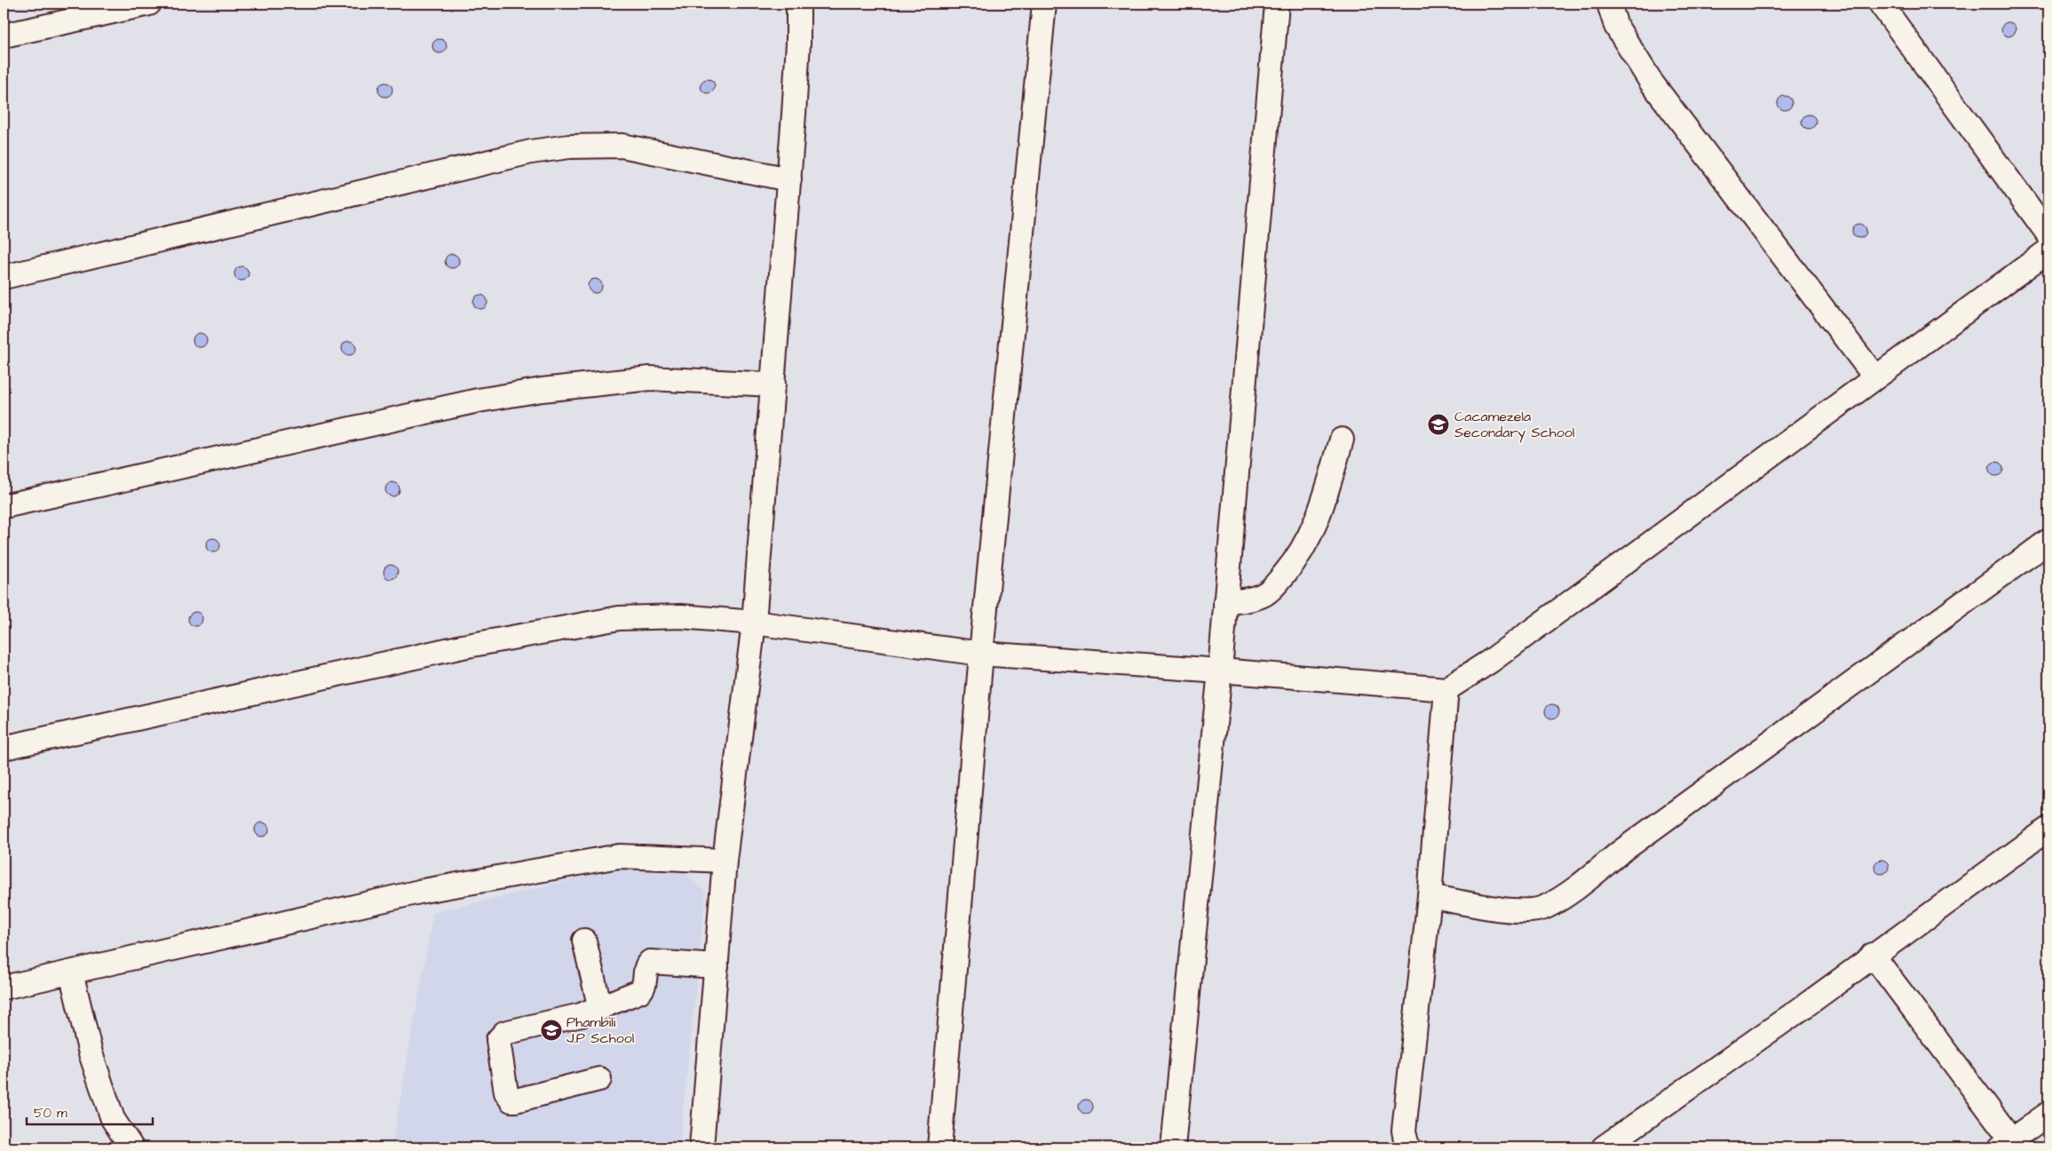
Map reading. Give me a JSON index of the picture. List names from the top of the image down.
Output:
{
  "places": {
    "school or university": ["Cacamezela Secondary School", "Phambili J.P School"]
  },
  "scale_bar": "50 m"
}
